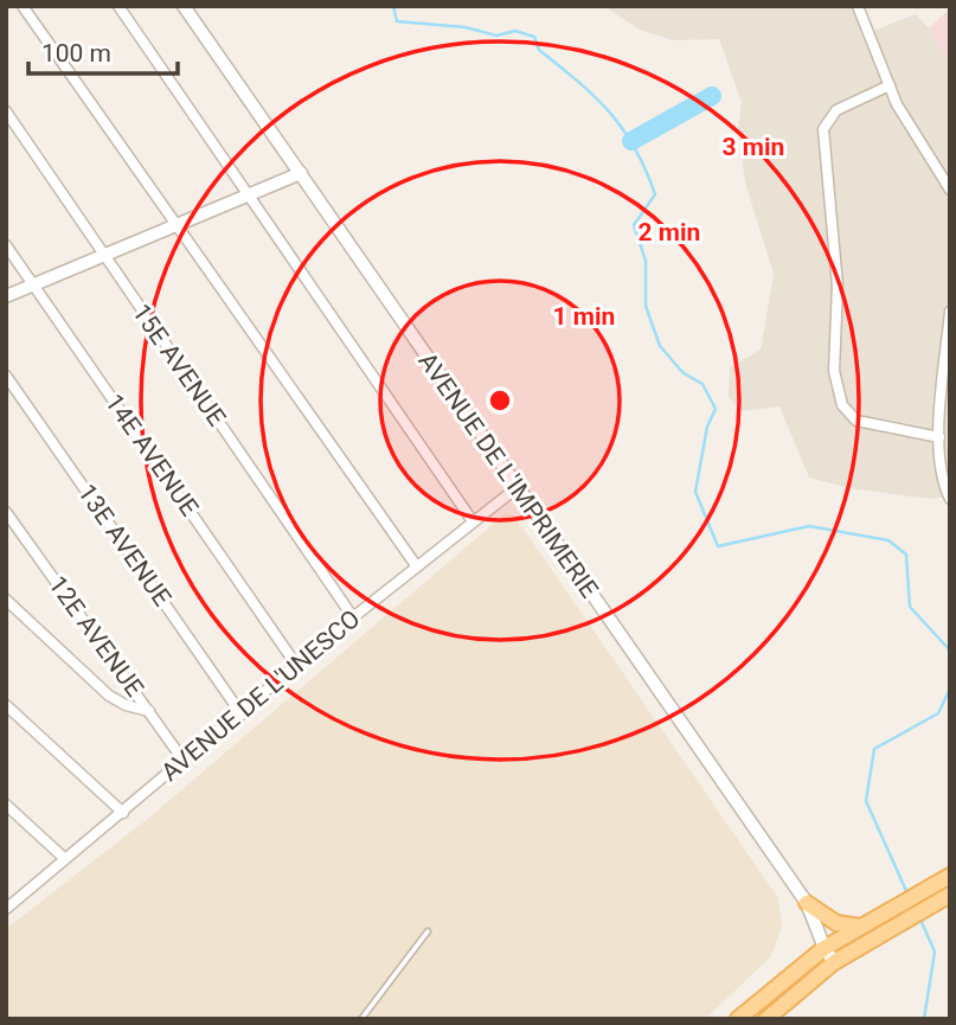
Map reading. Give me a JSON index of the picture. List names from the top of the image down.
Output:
{
  "streets": {
    "street": [
      "15E AVENUE",
      "14E AVENUE",
      "AVENUE DE L'IMPRIMERIE",
      "13E AVENUE",
      "12E AVENUE",
      "AVENUE DE L'UNESCO"
    ]
  },
  "crossings": [
    ["15E AVENUE", "AVENUE DE L'UNESCO"],
    ["14E AVENUE", "AVENUE DE L'UNESCO"],
    ["AVENUE DE L'IMPRIMERIE", "AVENUE DE L'UNESCO"],
    ["13E AVENUE", "AVENUE DE L'UNESCO"],
    ["12E AVENUE", "AVENUE DE L'UNESCO"]
  ],
  "scale_bar": "100 m",
  "rings": ["3 min", "2 min", "1 min"]
}
